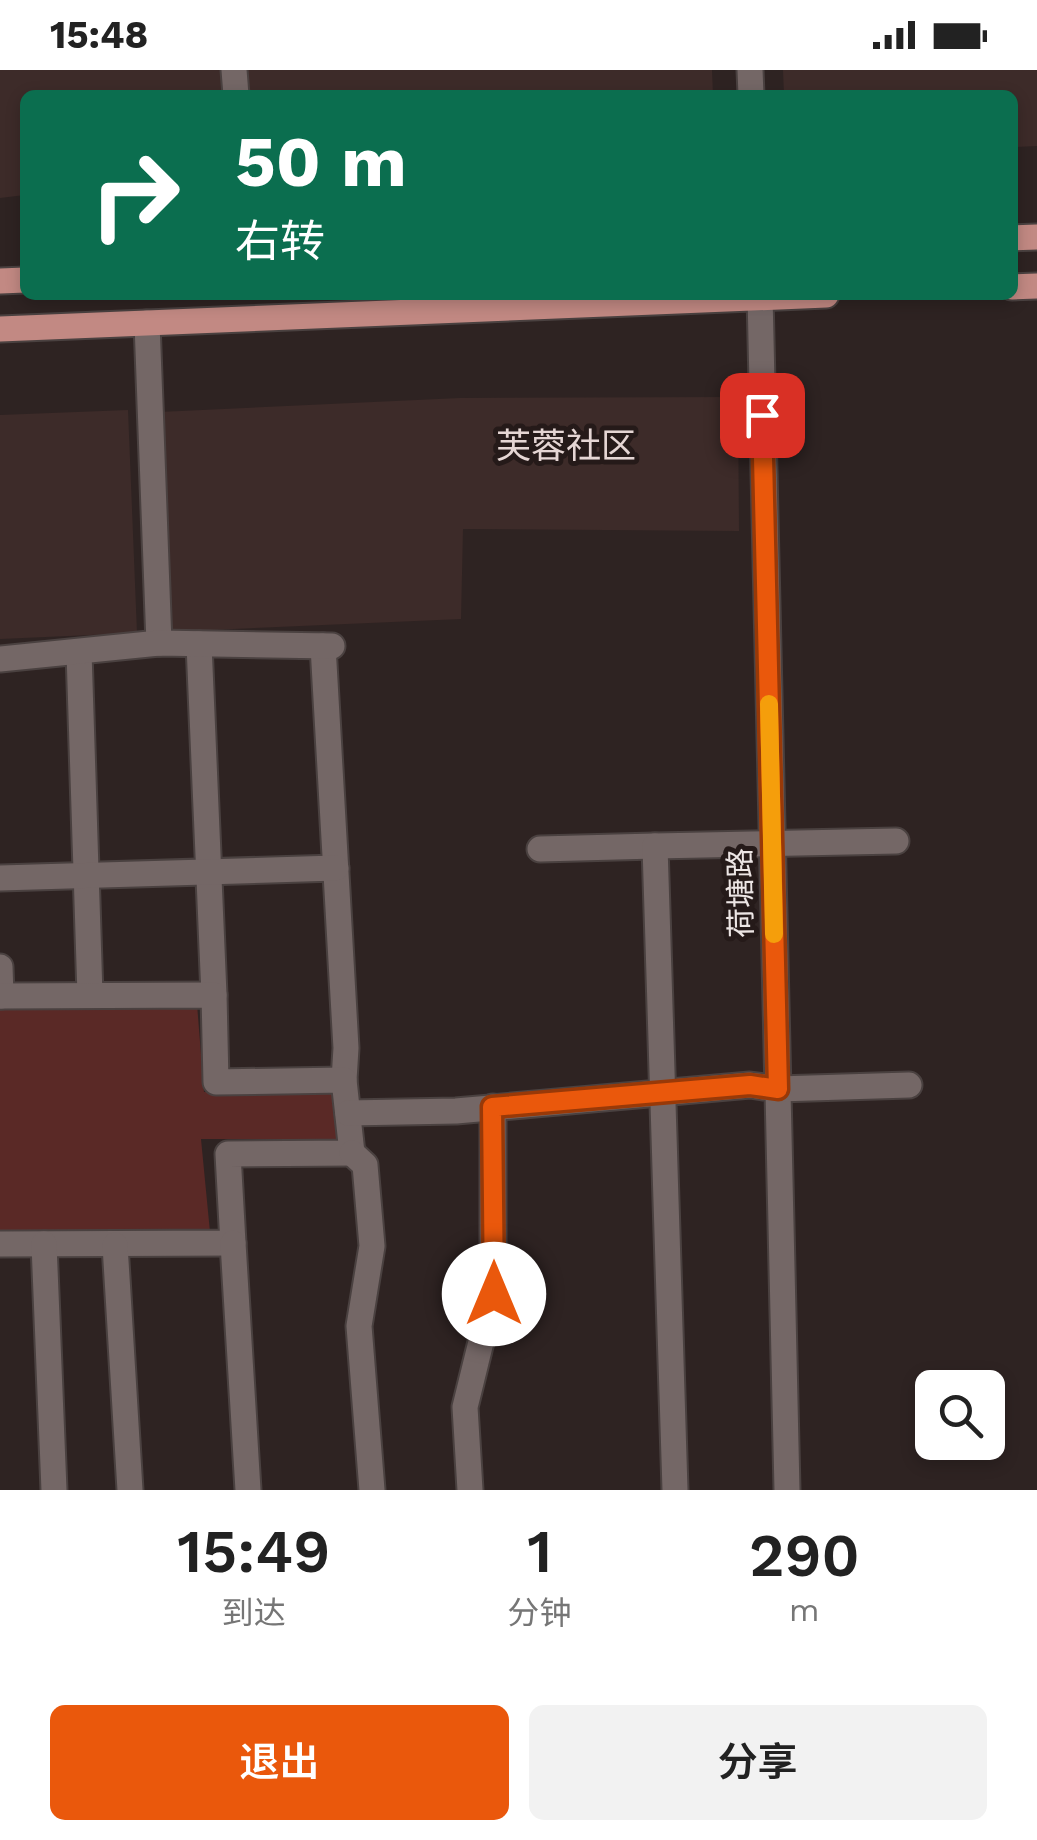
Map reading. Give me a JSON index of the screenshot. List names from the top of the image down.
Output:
{
  "streets": {
    "street": ["荷塘路"]
  },
  "districts": ["芙蓉社区"],
  "page": {
    "status": "15:48",
    "turn": ["50 m", "右转"],
    "eta": [
      "15:49",
      "到达",
      "1",
      "分钟",
      "290",
      "m"
    ],
    "buttons": ["退出", "分享"]
  }
}
